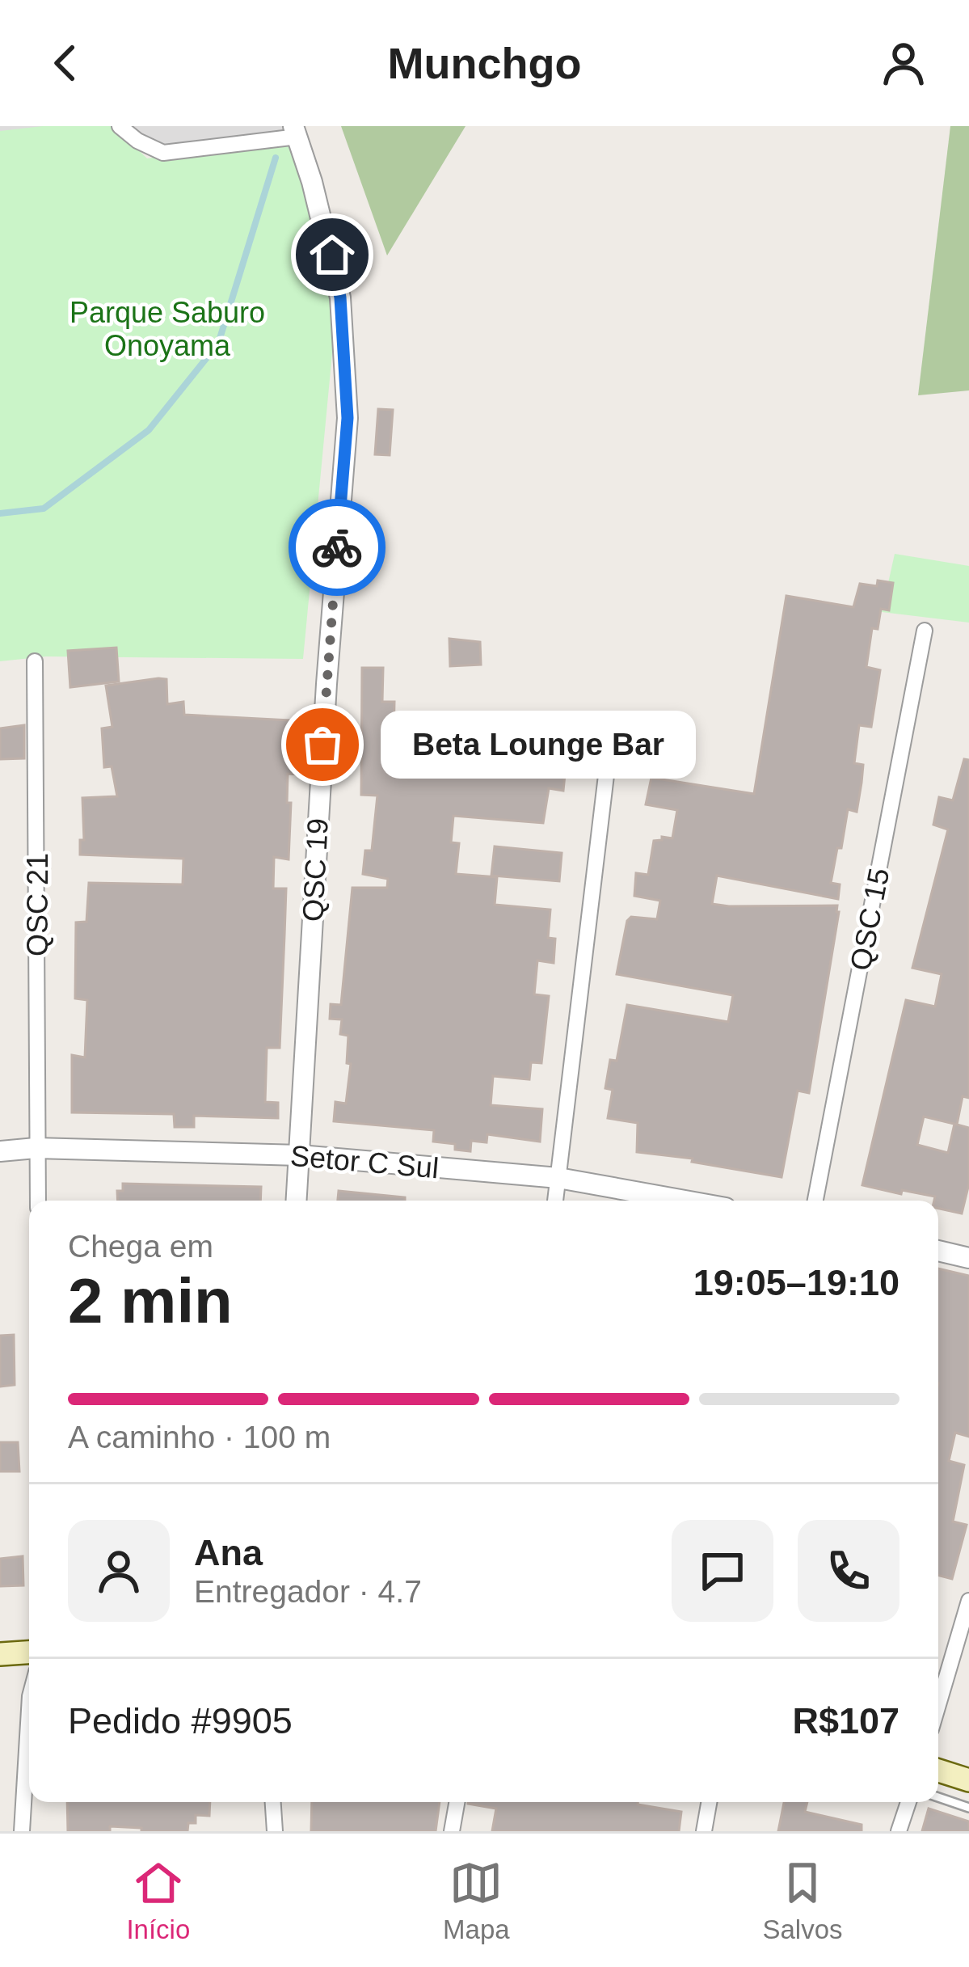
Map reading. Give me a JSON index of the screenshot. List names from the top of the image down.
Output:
{
  "streets": {
    "street": [
      "QSC 19",
      "QSC 21",
      "QSC 15",
      "Setor C Sul"
    ]
  },
  "crossings": [
    ["QSC 19", "Setor C Sul"],
    ["QSC 21", "Setor C Sul"]
  ],
  "parks": ["Parque Saburo Onoyama"],
  "places": ["Beta Lounge Bar"],
  "page": {
    "header": "Munchgo",
    "bubble": "Beta Lounge Bar",
    "heading": ["2 min", "Chega em", "19:05–19:10"],
    "panel": [
      "Ana",
      "Entregador · 4.7",
      "Pedido #9905",
      "R$107"
    ],
    "bar": "A caminho · 100 m",
    "tabs": ["Início", "Mapa", "Salvos"]
  }
}
